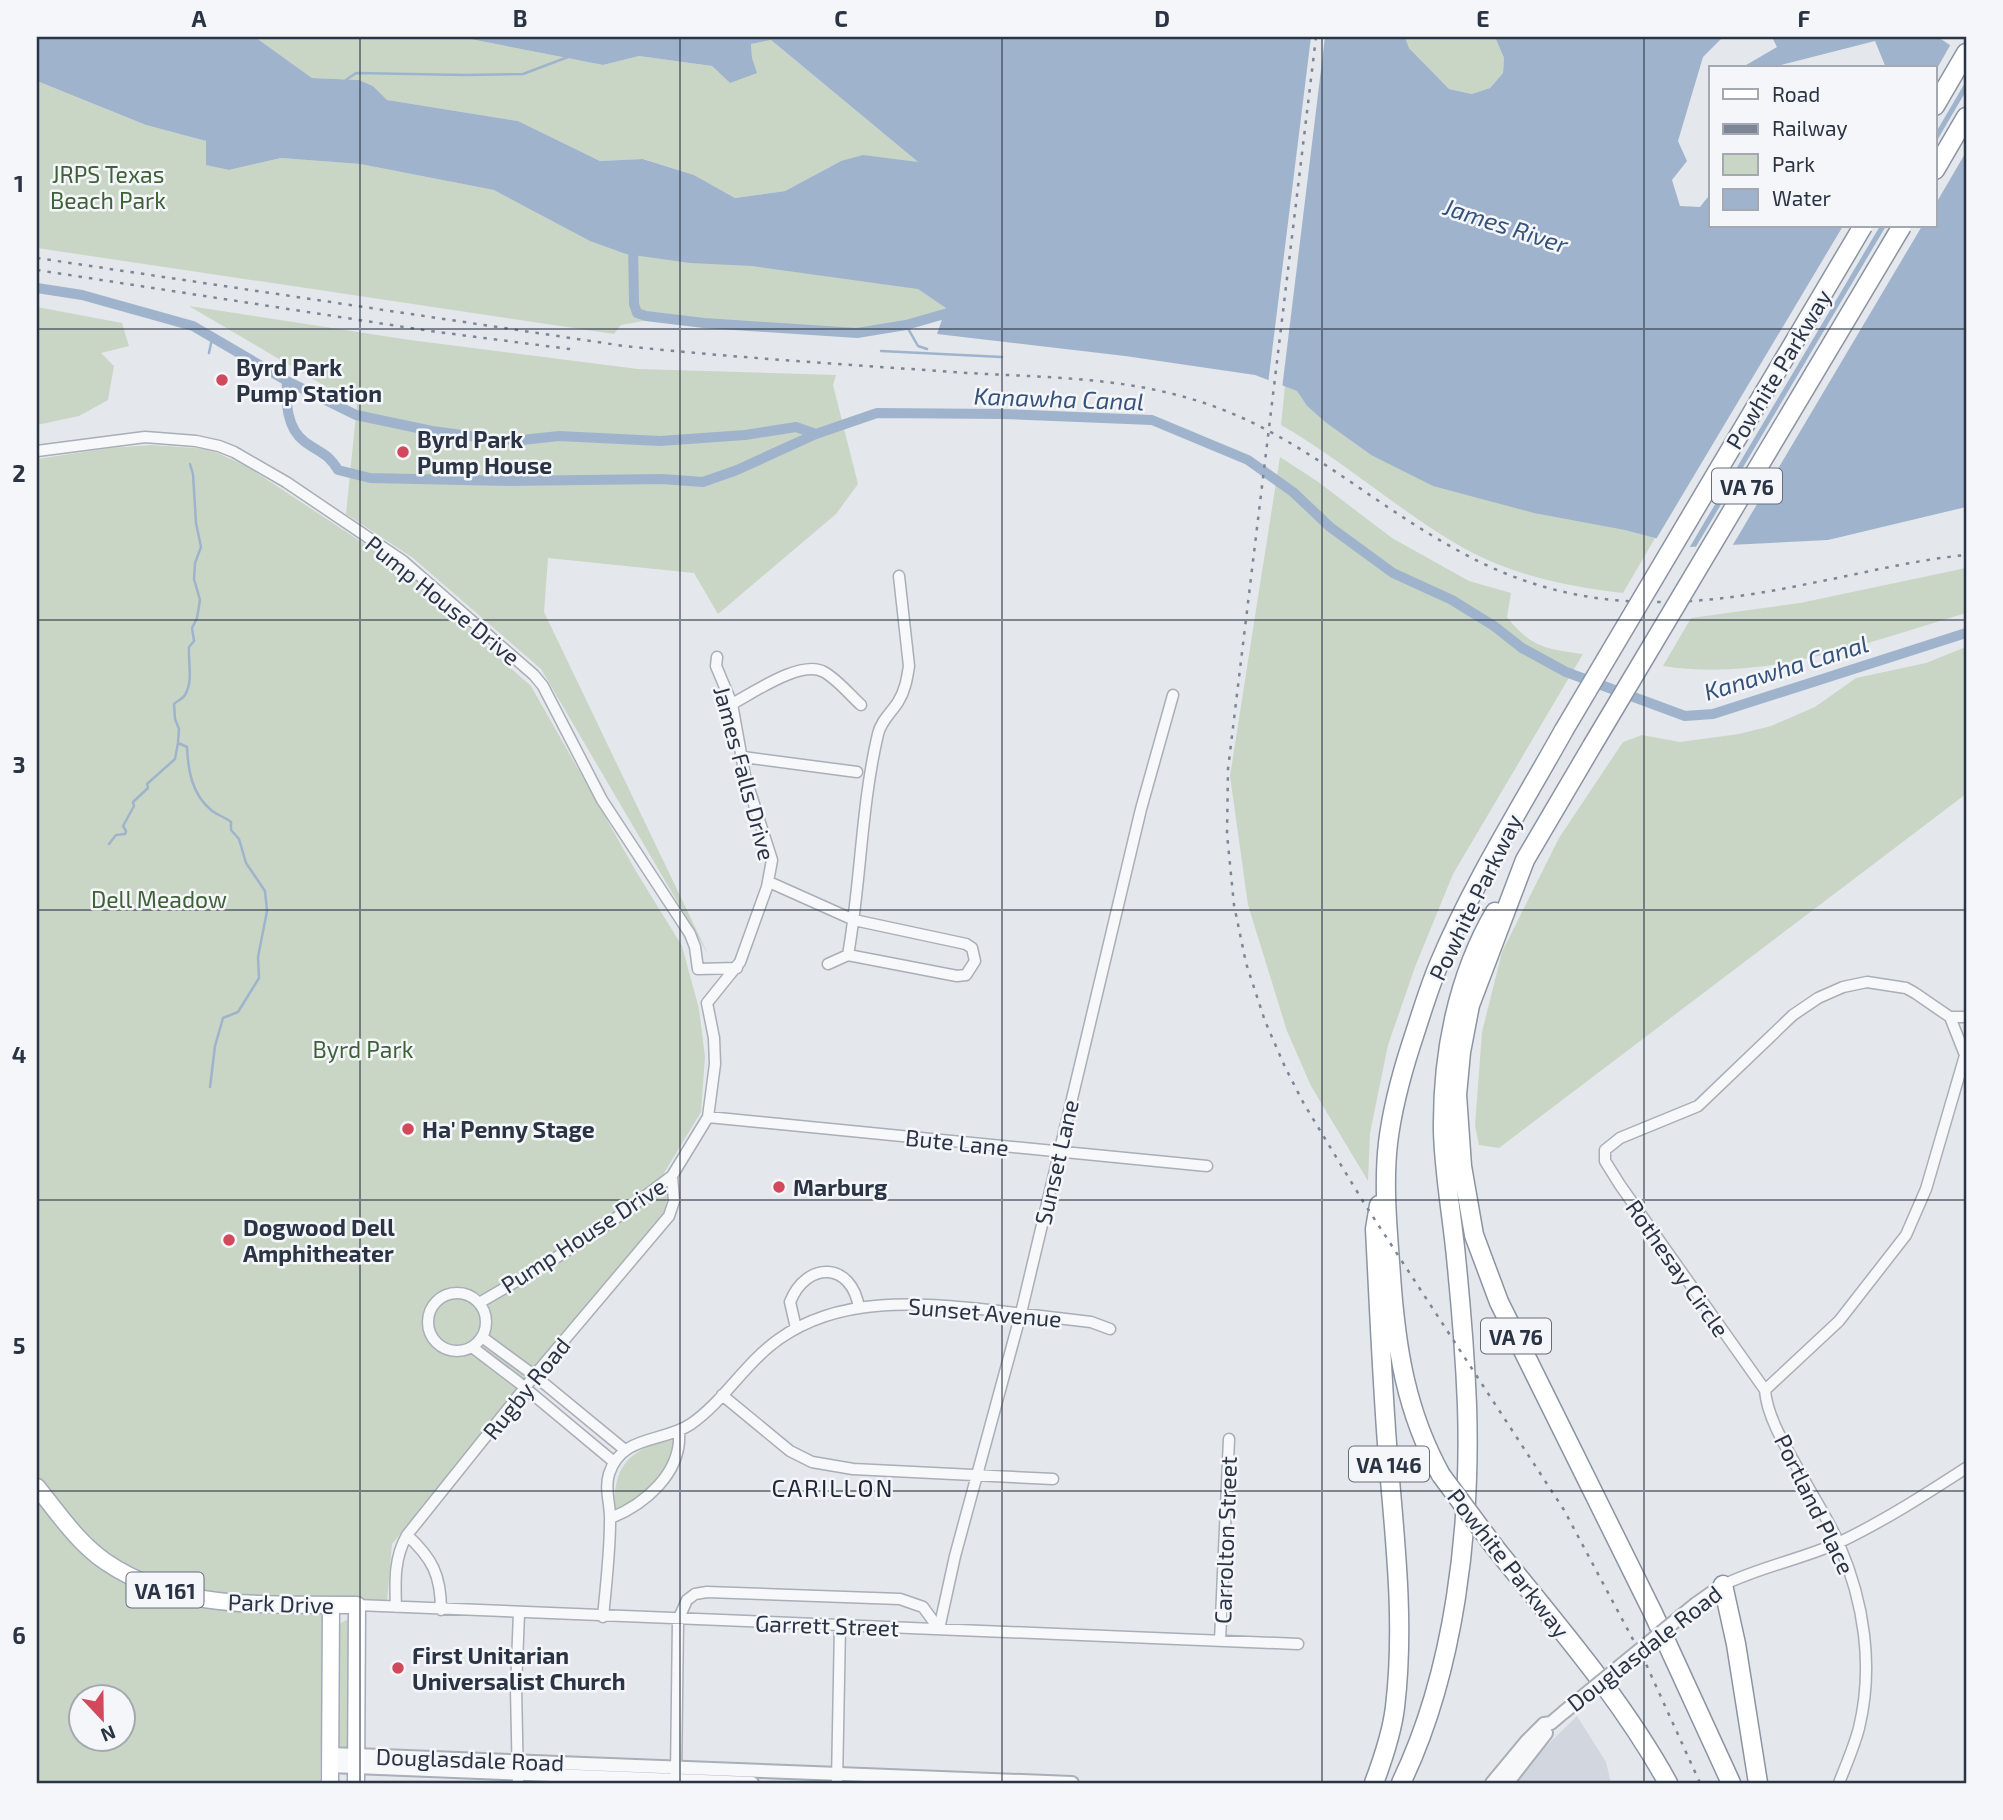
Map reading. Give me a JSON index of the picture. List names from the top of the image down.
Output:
{
  "streets": {
    "highway": ["Powhite Parkway", "VA 76", "VA 146"],
    "main road": ["VA 161", "Park Drive"],
    "street": [
      "Pump House Drive",
      "James Falls Drive",
      "Bute Lane",
      "Sunset Lane",
      "Rothesay Circle",
      "Sunset Avenue",
      "Rugby Road",
      "Portland Place",
      "Carrolton Street",
      "Garrett Street",
      "Douglasdale Road"
    ]
  },
  "crossings": [
    ["Powhite Parkway", "VA 146"],
    ["Pump House Drive", "James Falls Drive"],
    ["Pump House Drive", "Bute Lane"],
    ["Pump House Drive", "Rugby Road"],
    ["Bute Lane", "Sunset Lane"],
    ["Sunset Lane", "Sunset Avenue"],
    ["Sunset Lane", "Garrett Street"],
    ["Rothesay Circle", "Portland Place"],
    ["Rugby Road", "Garrett Street"],
    ["Portland Place", "Douglasdale Road"],
    ["Carrolton Street", "Garrett Street"],
    ["Park Drive", "Garrett Street"]
  ],
  "districts": ["CARILLON"],
  "water": ["James River", "Kanawha Canal"],
  "parks": ["JRPS Texas Beach Park", "Dell Meadow", "Byrd Park"],
  "places": [
    "Byrd Park Pump Station",
    "Byrd Park Pump House",
    "Ha' Penny Stage",
    "Marburg",
    "Dogwood Dell Amphitheater",
    "First Unitarian Universalist Church"
  ],
  "legend": [
    "Road",
    "Railway",
    "Park",
    "Water"
  ],
  "north": "bottom",
  "grid": {
    "columns": [
      "A",
      "B",
      "C",
      "D",
      "E",
      "F"
    ],
    "rows": [
      "1",
      "2",
      "3",
      "4",
      "5",
      "6"
    ]
  }
}
